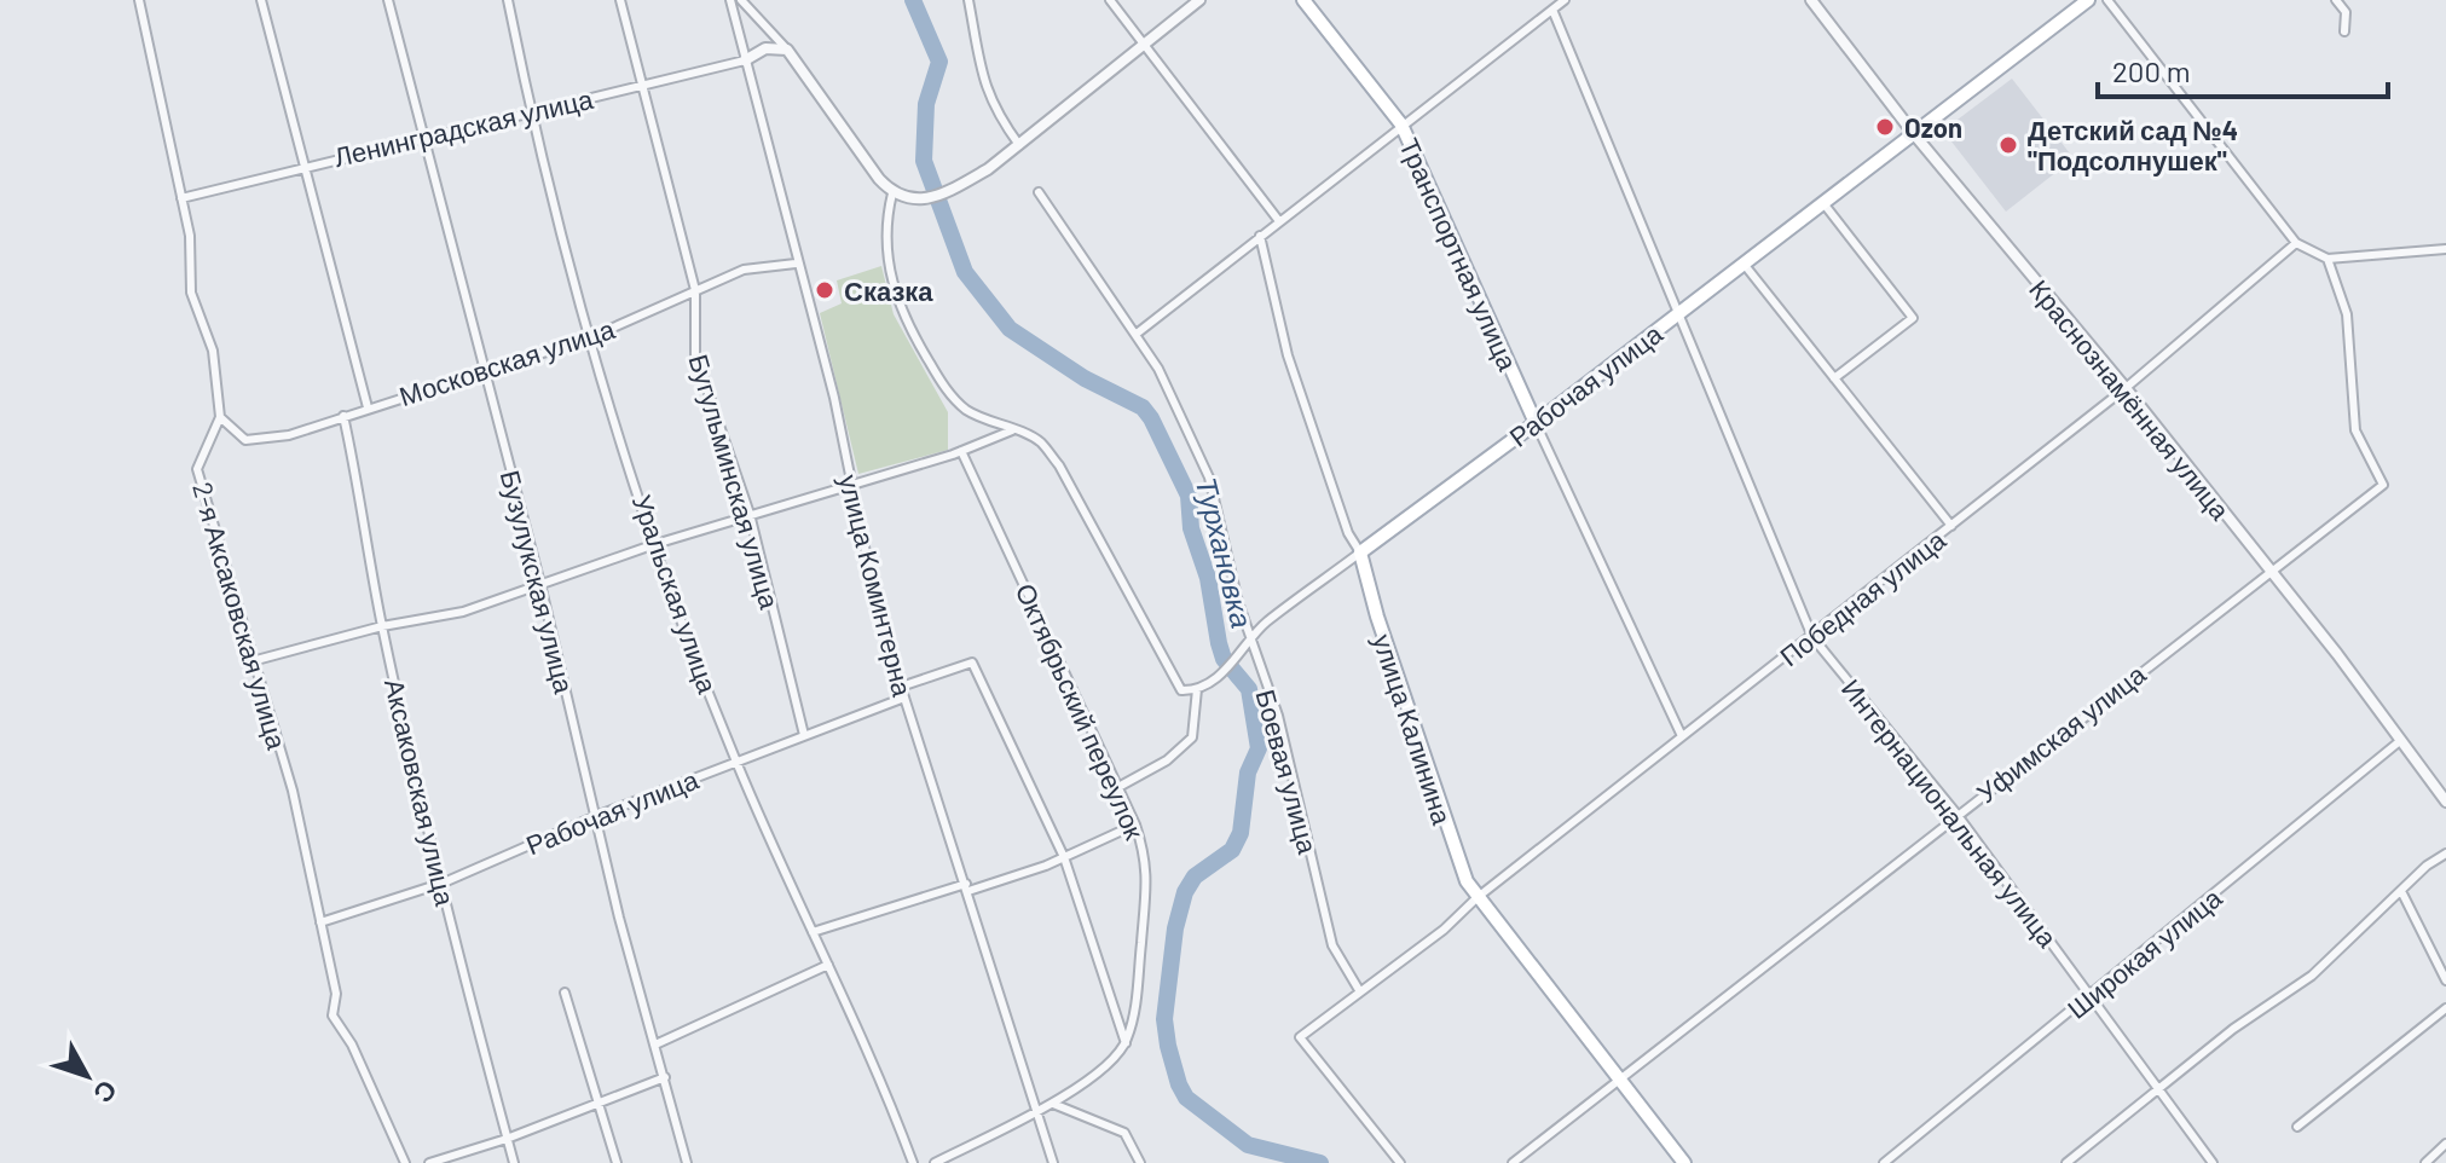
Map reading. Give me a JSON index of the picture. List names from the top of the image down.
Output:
{
  "streets": {
    "main road": ["Транспортная улица", "Рабочая улица", "улица Калинина"],
    "street": [
      "Ленинградская улица",
      "Московская улица",
      "Краснознамённая улица",
      "Бугульминская улица",
      "Бузулукская улица",
      "улица Коминтерна",
      "Уральская улица",
      "Победная улица",
      "2-я Аксаковская улица",
      "Октябрьский переулок",
      "Уфимская улица",
      "Боевая улица",
      "Аксаковская улица",
      "Интернациональная улица",
      "Широкая улица"
    ]
  },
  "crossings": [
    ["Ленинградская улица", "Бугульминская улица"],
    ["Ленинградская улица", "Бузулукская улица"],
    ["Ленинградская улица", "улица Коминтерна"],
    ["Ленинградская улица", "Уральская улица"],
    ["Транспортная улица", "Рабочая улица"],
    ["Транспортная улица", "Победная улица"],
    ["Московская улица", "Бугульминская улица"],
    ["Московская улица", "Бузулукская улица"],
    ["Московская улица", "улица Коминтерна"],
    ["Московская улица", "Уральская улица"],
    ["Московская улица", "2-я Аксаковская улица"],
    ["Московская улица", "Аксаковская улица"],
    ["Рабочая улица", "Краснознамённая улица"],
    ["Рабочая улица", "Бугульминская улица"],
    ["Рабочая улица", "Бузулукская улица"],
    ["Рабочая улица", "улица Коминтерна"],
    ["Рабочая улица", "Уральская улица"],
    ["Рабочая улица", "2-я Аксаковская улица"],
    ["Рабочая улица", "улица Калинина"],
    ["Рабочая улица", "Боевая улица"],
    ["Рабочая улица", "Аксаковская улица"],
    ["Рабочая улица", "Интернациональная улица"],
    ["Краснознамённая улица", "Победная улица"],
    ["Краснознамённая улица", "Уфимская улица"],
    ["Краснознамённая улица", "Широкая улица"],
    ["Победная улица", "улица Калинина"],
    ["Победная улица", "Боевая улица"],
    ["Победная улица", "Интернациональная улица"],
    ["улица Калинина", "Уфимская улица"],
    ["Уфимская улица", "Интернациональная улица"],
    ["Интернациональная улица", "Широкая улица"]
  ],
  "water": ["Турхановка"],
  "places": ["Ozon", "Детский сад №4 \"Подсолнушек\"", "Сказка"],
  "scale_bar": "200 m",
  "north": "bottom right"
}
